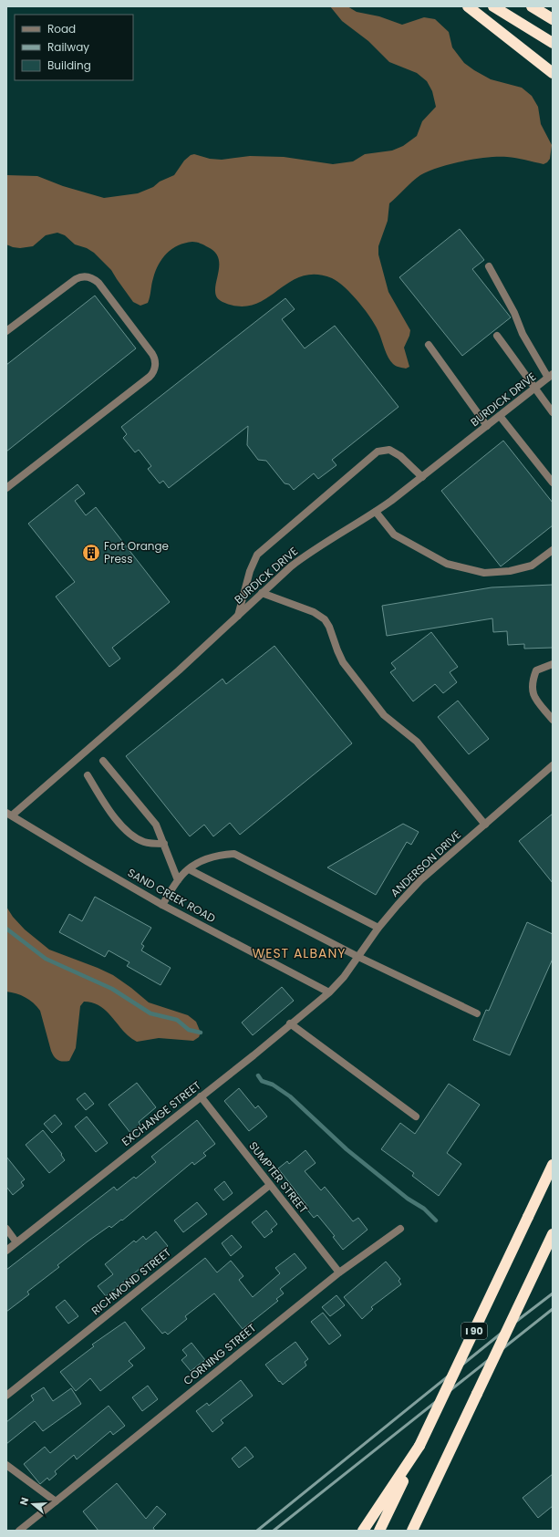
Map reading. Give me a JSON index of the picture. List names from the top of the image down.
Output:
{
  "streets": {
    "highway": ["I 90"],
    "street": [
      "BURDICK DRIVE",
      "ANDERSON DRIVE",
      "SAND CREEK ROAD",
      "EXCHANGE STREET",
      "SUMPTER STREET",
      "RICHMOND STREET",
      "CORNING STREET"
    ]
  },
  "crossings": [
    ["BURDICK DRIVE", "SAND CREEK ROAD"],
    ["ANDERSON DRIVE", "SAND CREEK ROAD"],
    ["ANDERSON DRIVE", "EXCHANGE STREET"],
    ["SAND CREEK ROAD", "EXCHANGE STREET"],
    ["EXCHANGE STREET", "SUMPTER STREET"],
    ["SUMPTER STREET", "RICHMOND STREET"],
    ["SUMPTER STREET", "CORNING STREET"]
  ],
  "districts": ["WEST ALBANY"],
  "places": {
    "building": ["Fort Orange Press"]
  },
  "legend": ["Road", "Railway", "Building"],
  "north": "left"
}
